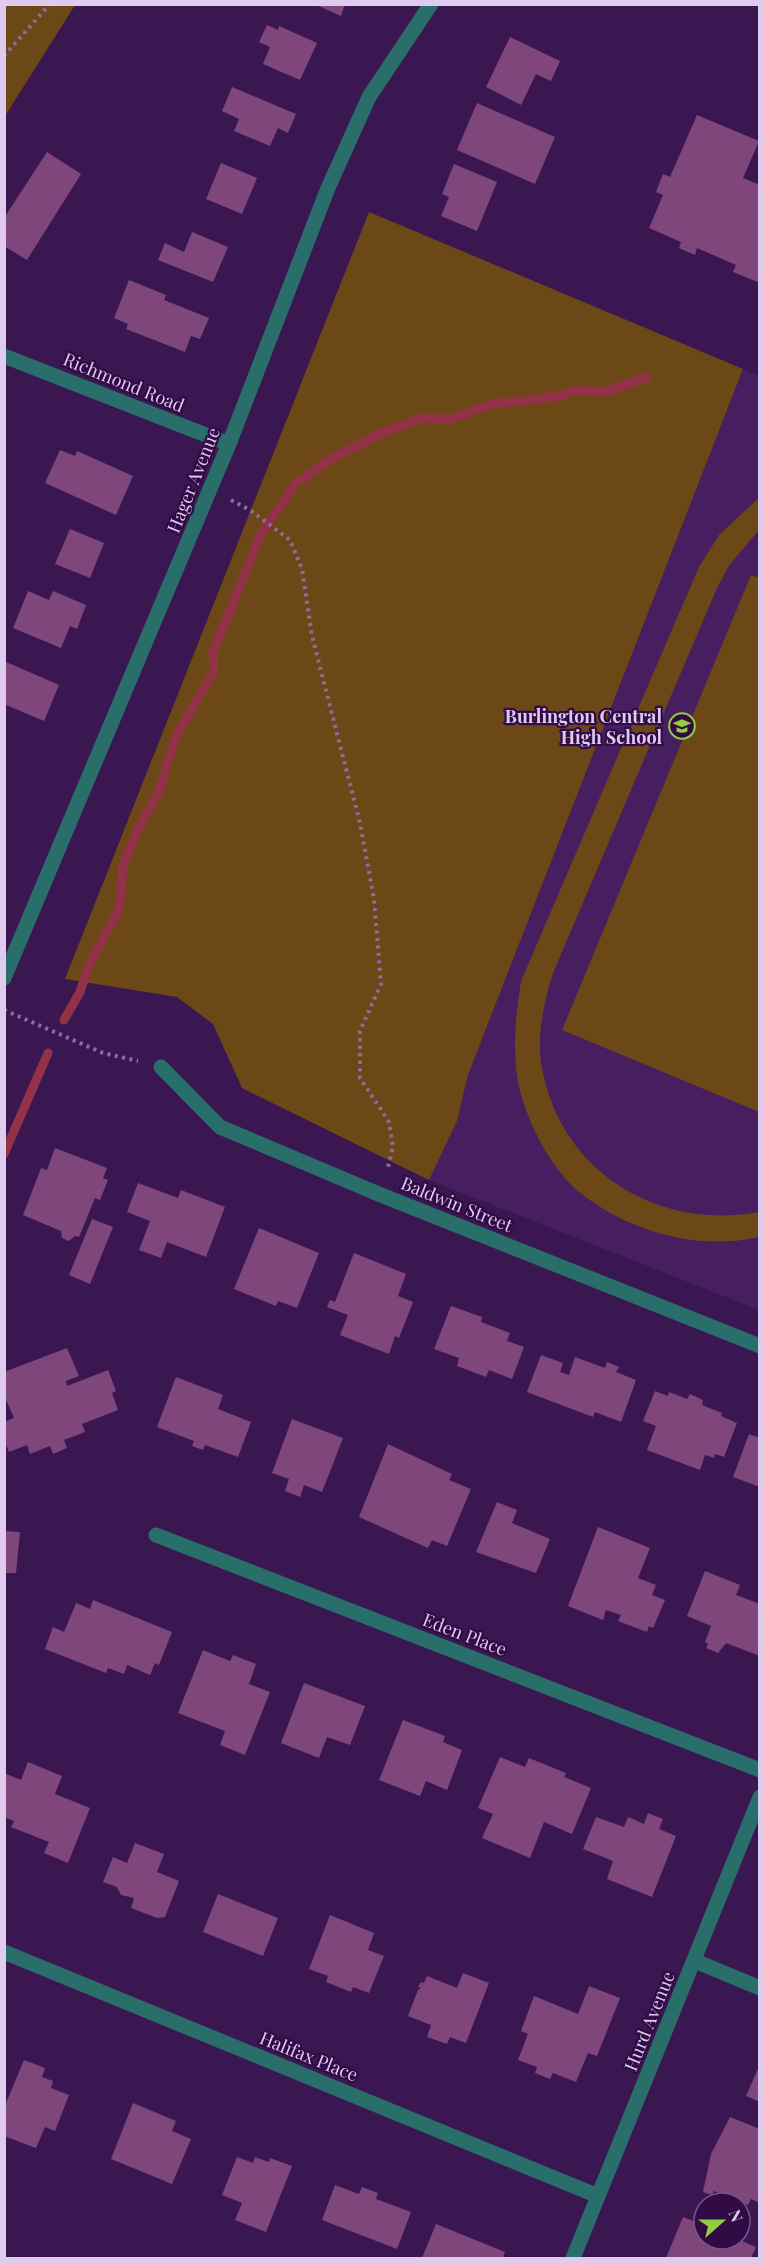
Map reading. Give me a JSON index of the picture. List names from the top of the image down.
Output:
{
  "streets": {
    "street": [
      "Richmond Road",
      "Hager Avenue",
      "Baldwin Street",
      "Eden Place",
      "Hurd Avenue",
      "Halifax Place"
    ]
  },
  "crossings": [
    ["Richmond Road", "Hager Avenue"],
    ["Hurd Avenue", "Halifax Place"]
  ],
  "places": {
    "school or university": ["Burlington Central High School"]
  },
  "north": "right"
}
